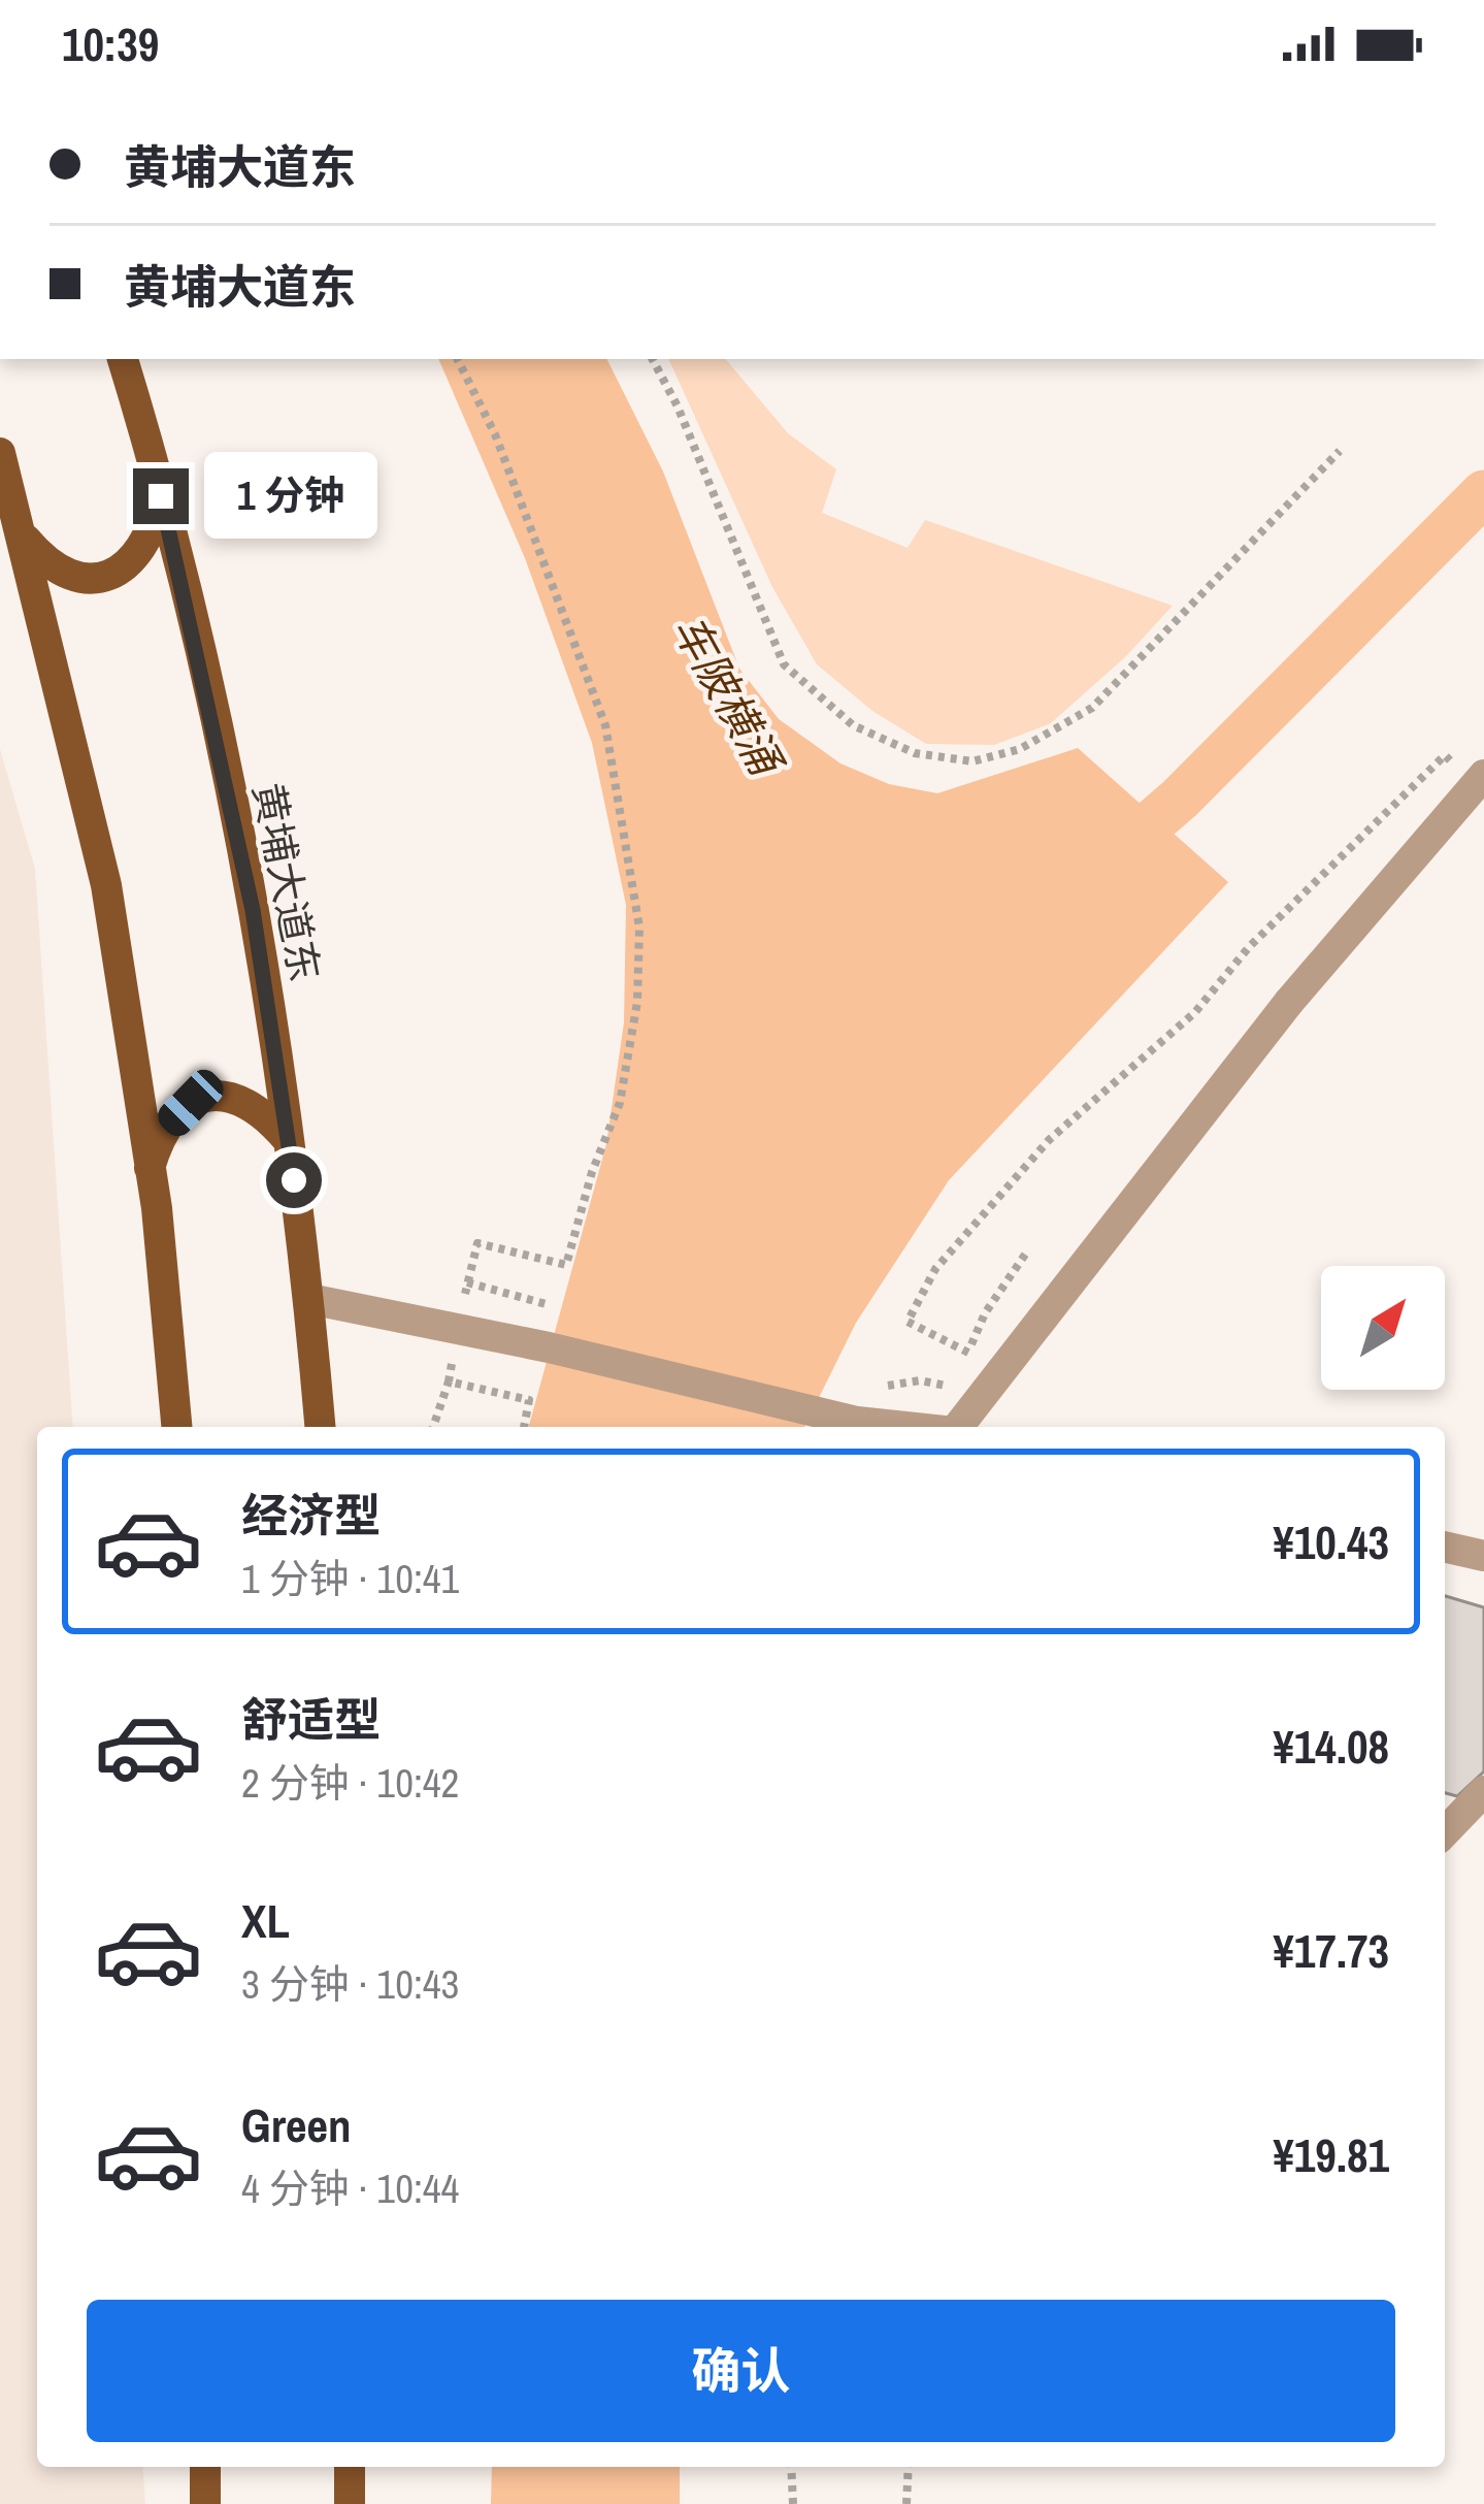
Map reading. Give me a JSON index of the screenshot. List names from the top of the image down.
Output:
{
  "streets": {
    "main road": ["黄埔大道东"]
  },
  "water": ["车陂横涌"],
  "north": "top right",
  "page": {
    "status": "10:39",
    "banner": ["黄埔大道东", "黄埔大道东"],
    "bubble": "1 分钟",
    "list": [
      {
        "name": "经济型",
        "note": "1 分钟 · 10:41",
        "value": "¥10.43"
      },
      {
        "name": "舒适型",
        "note": "2 分钟 · 10:42",
        "value": "¥14.08"
      },
      {
        "name": "XL",
        "note": "3 分钟 · 10:43",
        "value": "¥17.73"
      },
      {
        "name": "Green",
        "note": "4 分钟 · 10:44",
        "value": "¥19.81"
      }
    ],
    "buttons": "确认"
  }
}
